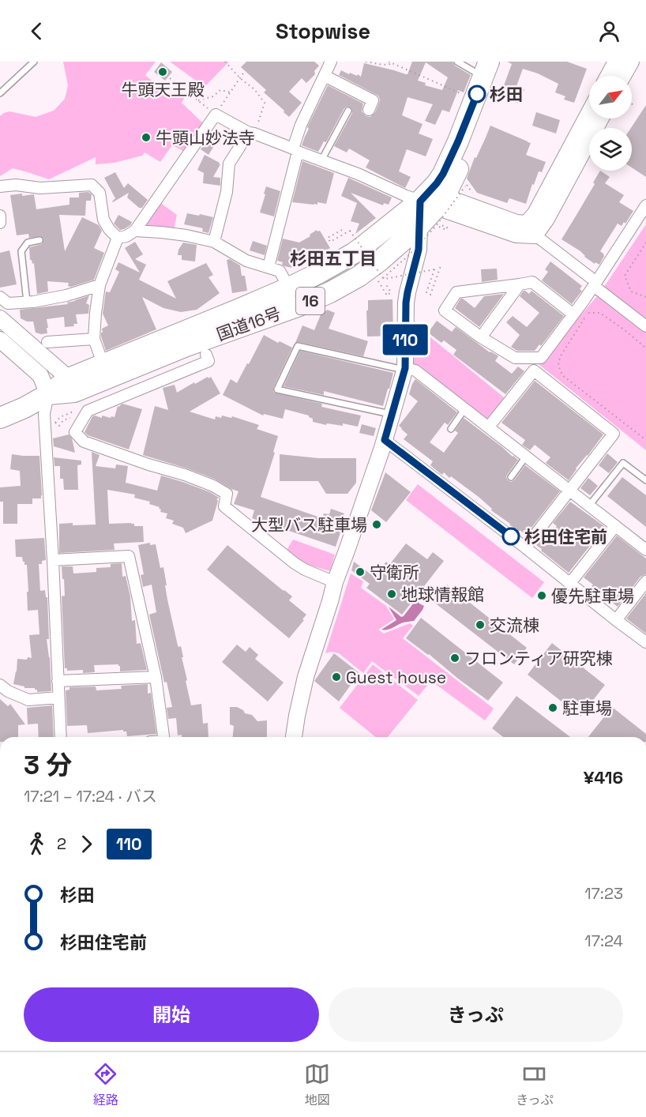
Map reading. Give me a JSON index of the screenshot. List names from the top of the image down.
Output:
{
  "streets": {
    "highway": ["16", "国道16号"]
  },
  "districts": ["杉田五丁目"],
  "places": [
    "牛頭天王殿",
    "杉田",
    "牛頭山妙法寺",
    "大型バス駐車場",
    "杉田住宅前",
    "守衛所",
    "地球情報館",
    "優先駐車場",
    "交流棟",
    "フロンティア研究棟",
    "Guest house",
    "駐車場"
  ],
  "lines": ["bus line 110"],
  "north": "top right",
  "page": {
    "header": "Stopwise",
    "on_map": "110",
    "heading": ["3 分", "17:21 – 17:24 · バス", "¥416"],
    "legs": ["2", "110"],
    "list": [
      {
        "name": "杉田",
        "value": "17:23"
      },
      {
        "name": "杉田住宅前",
        "value": "17:24"
      }
    ],
    "buttons": ["開始", "きっぷ"],
    "tabs": ["経路", "地図", "きっぷ"]
  }
}
